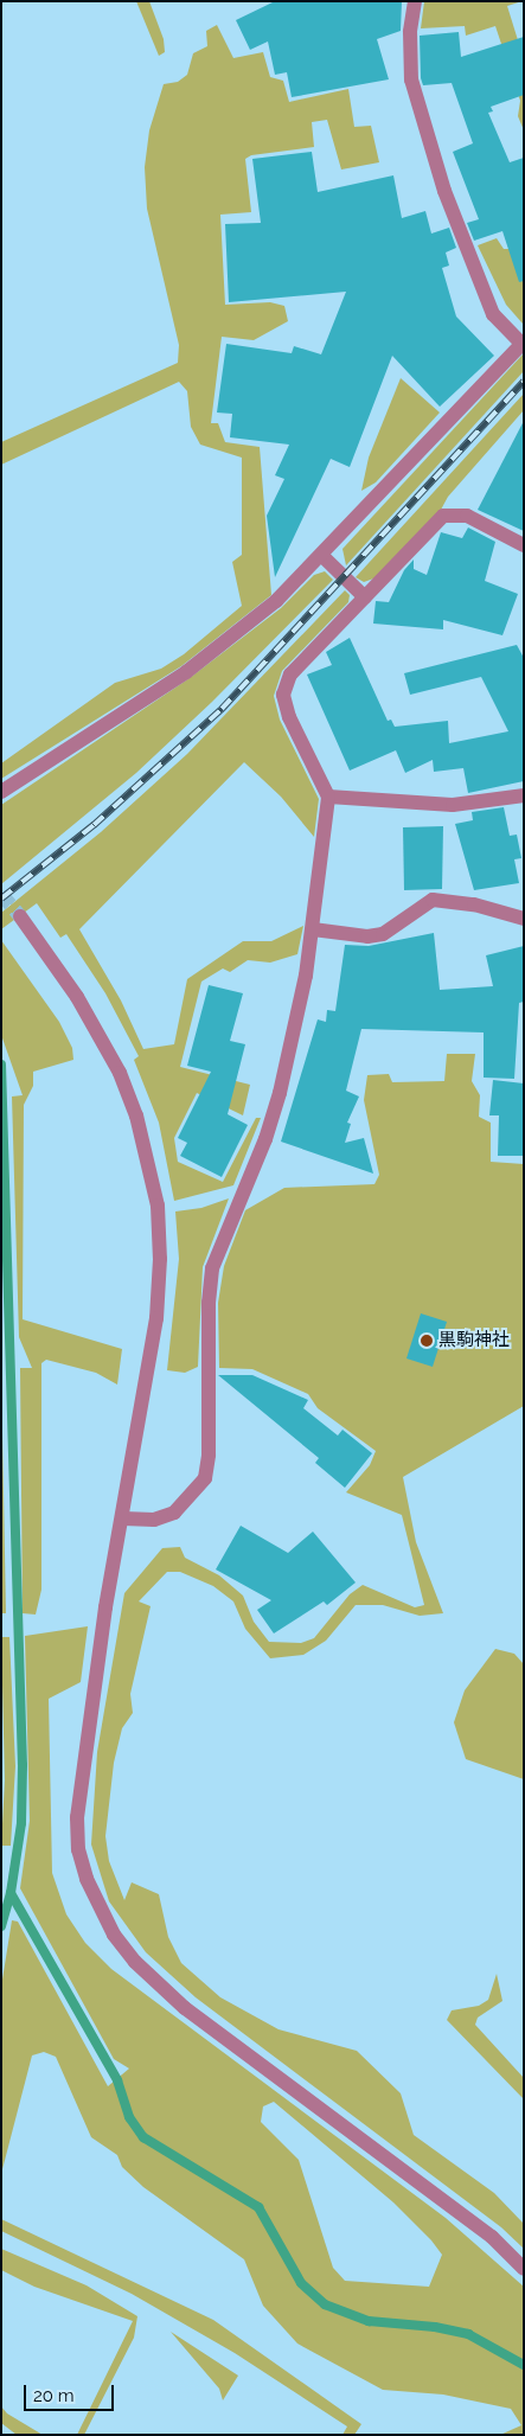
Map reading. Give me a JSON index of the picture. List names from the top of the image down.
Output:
{
  "places": ["黒駒神社"],
  "scale_bar": "20 m"
}
